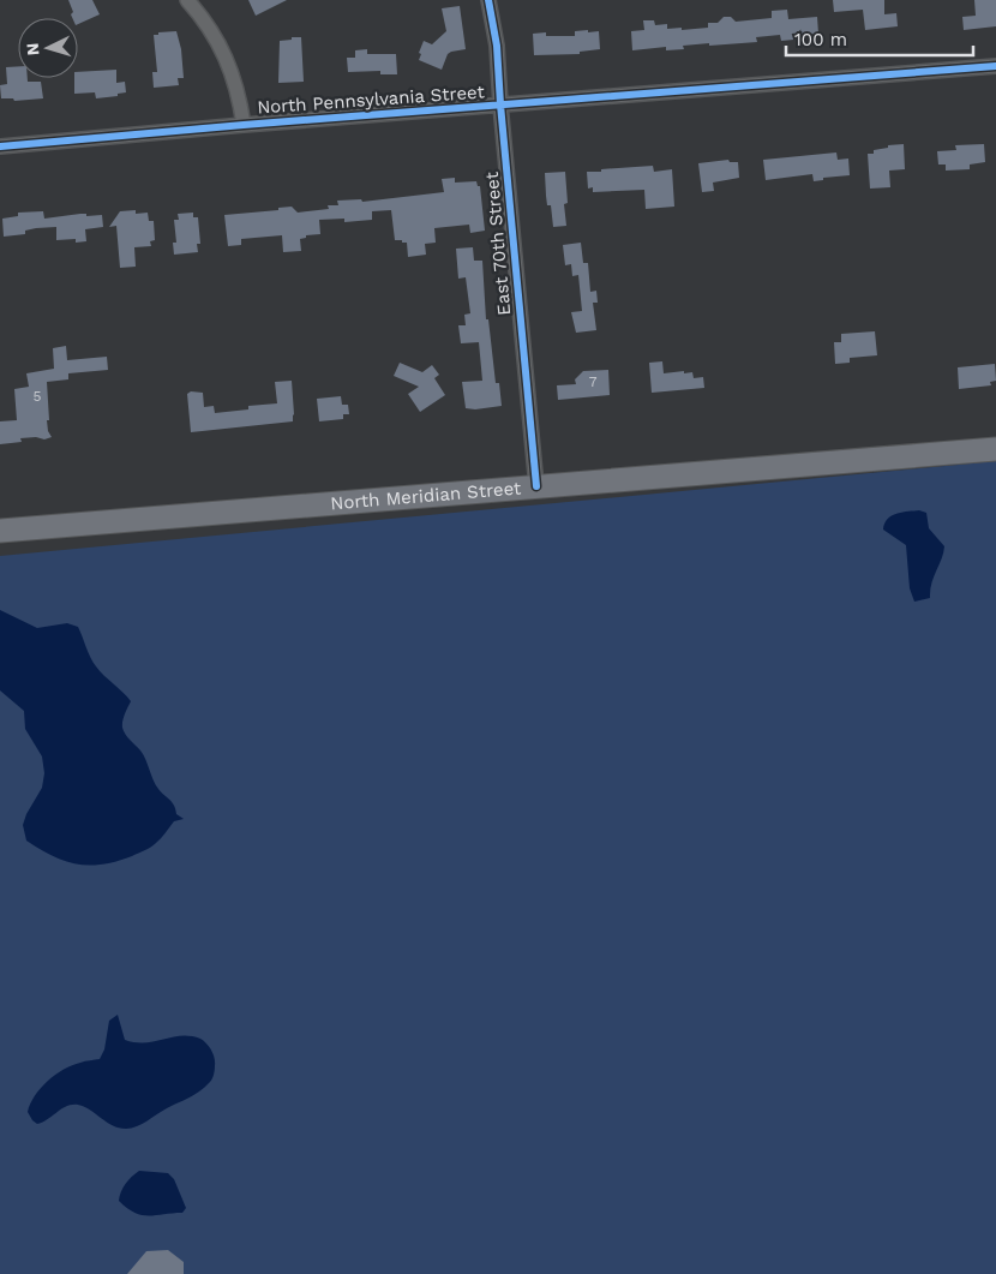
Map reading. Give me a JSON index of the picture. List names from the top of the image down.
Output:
{
  "streets": {
    "main road": ["North Meridian Street"],
    "street": ["North Pennsylvania Street", "East 70th Street"]
  },
  "crossings": [
    ["North Pennsylvania Street", "East 70th Street"],
    ["East 70th Street", "North Meridian Street"]
  ],
  "house_numbers": ["7", "5"],
  "scale_bar": "100 m",
  "north": "left"
}
